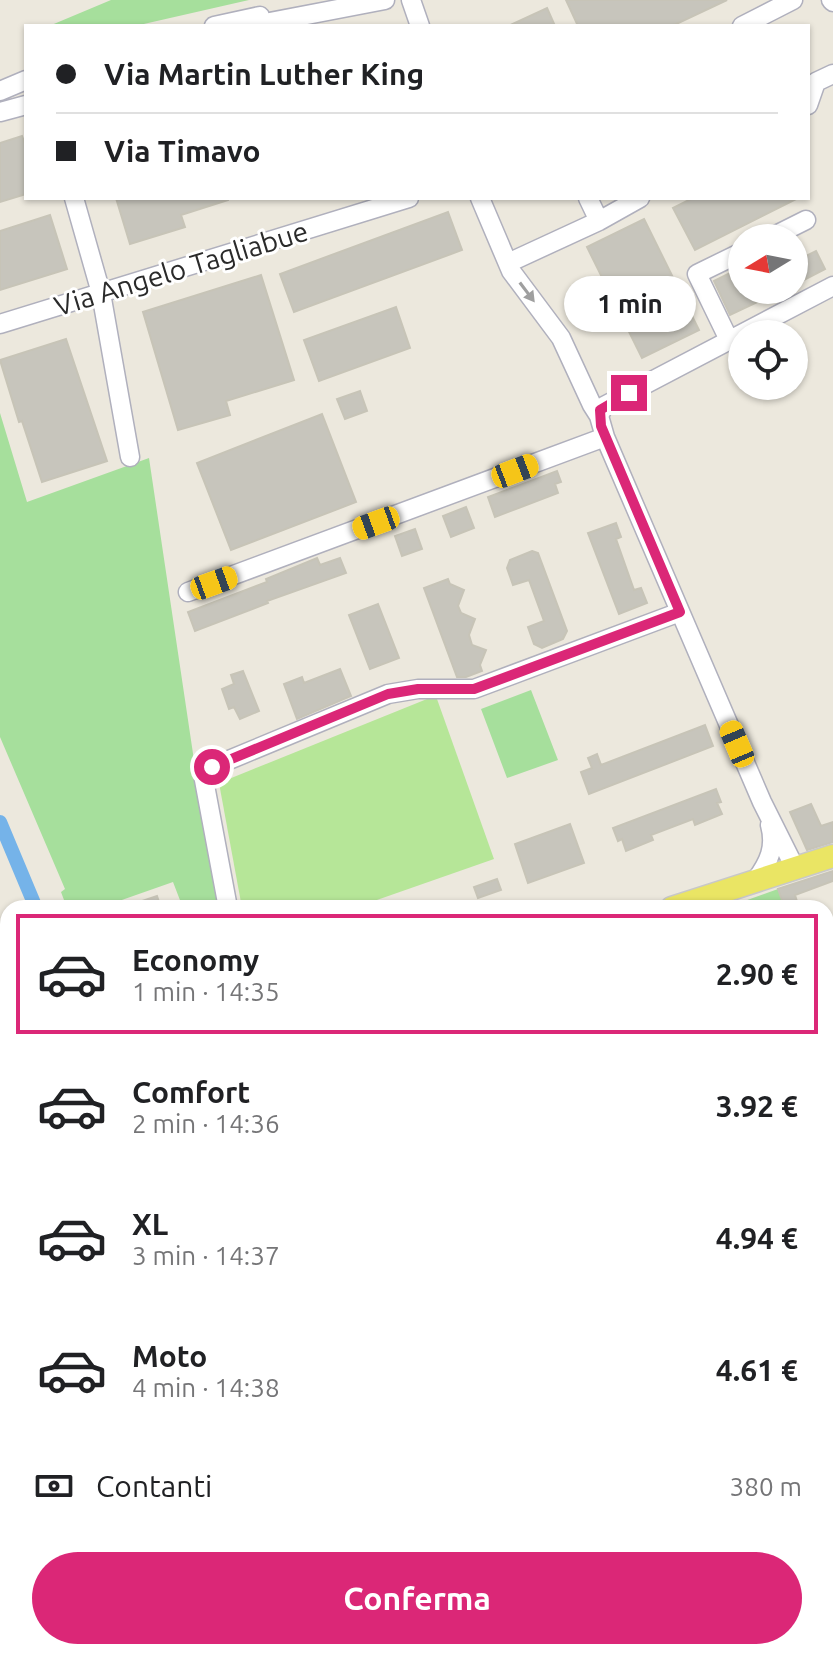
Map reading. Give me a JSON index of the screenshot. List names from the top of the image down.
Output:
{
  "streets": {
    "street": ["Via Angelo Tagliabue"]
  },
  "north": "left",
  "page": {
    "banner": ["Via Martin Luther King", "Via Timavo"],
    "bubble": "1 min",
    "list": [
      {
        "name": "Economy",
        "note": "1 min · 14:35",
        "value": "2.90 €"
      },
      {
        "name": "Comfort",
        "note": "2 min · 14:36",
        "value": "3.92 €"
      },
      {
        "name": "XL",
        "note": "3 min · 14:37",
        "value": "4.94 €"
      },
      {
        "name": "Moto",
        "note": "4 min · 14:38",
        "value": "4.61 €"
      }
    ],
    "pay": ["Contanti", "380 m"],
    "buttons": "Conferma"
  }
}
